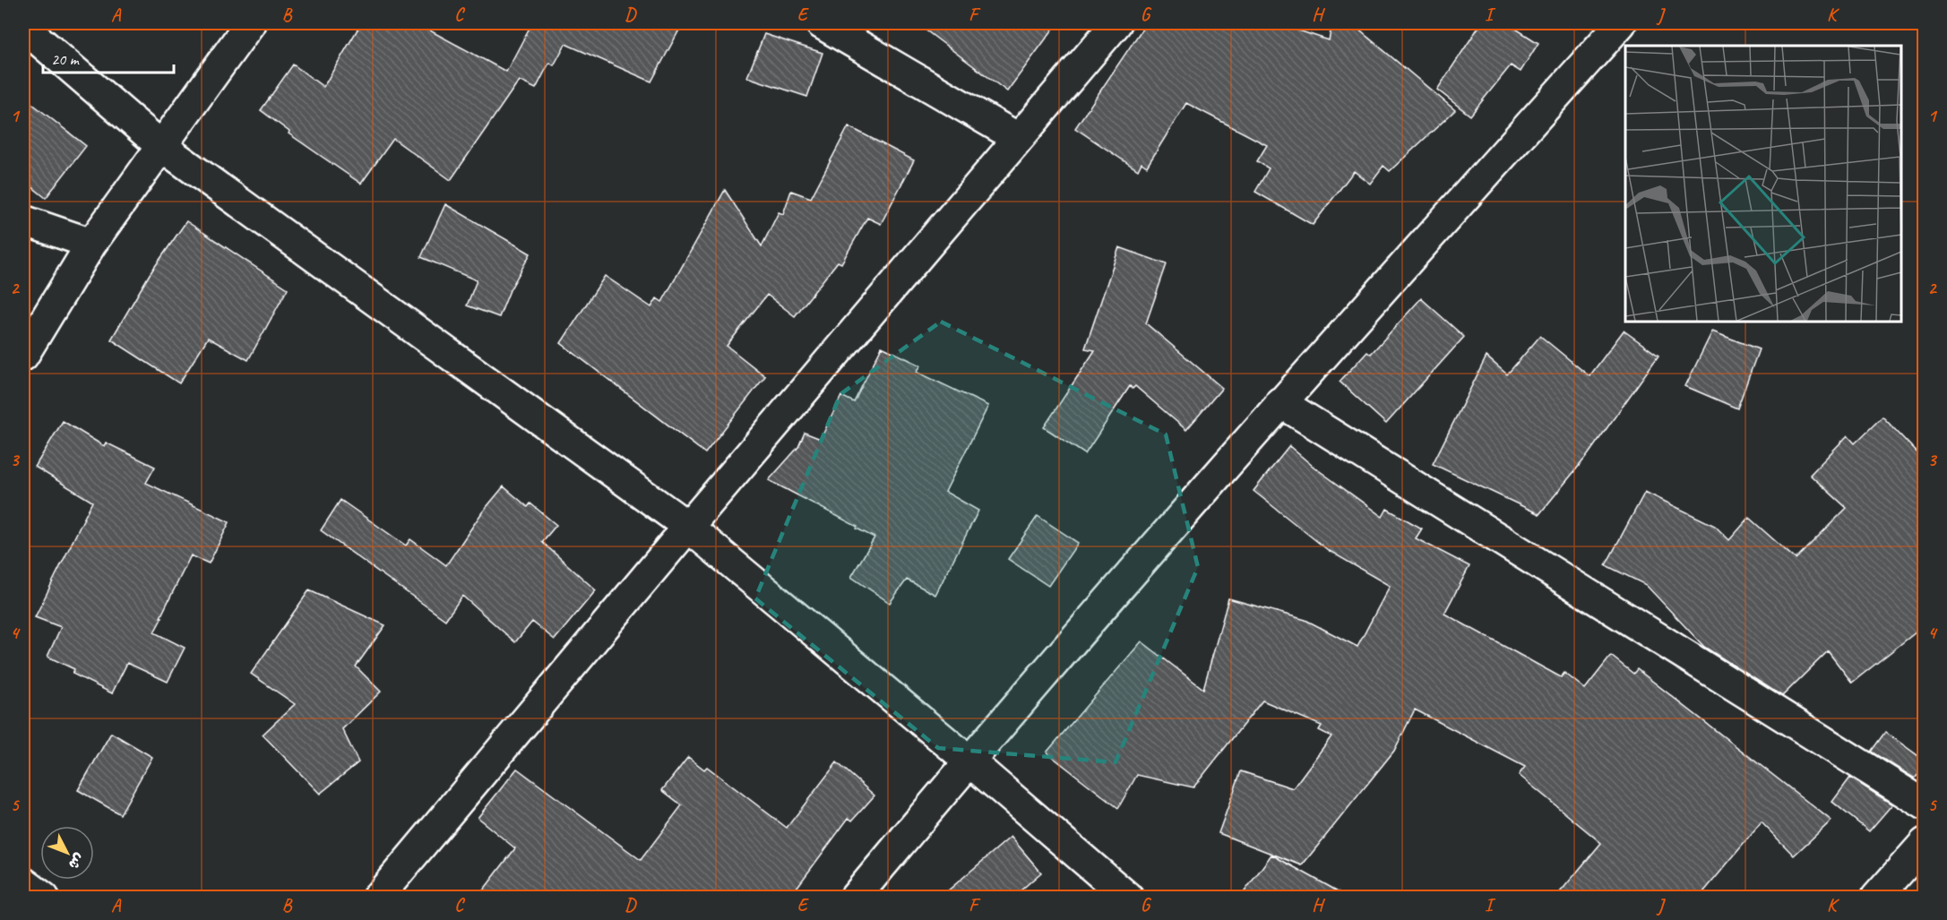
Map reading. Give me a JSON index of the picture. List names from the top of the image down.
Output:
{
  "scale_bar": "20 m",
  "north": "bottom right",
  "grid": {
    "columns": [
      "A",
      "B",
      "C",
      "D",
      "E",
      "F",
      "G",
      "H",
      "I",
      "J",
      "K"
    ],
    "rows": [
      "1",
      "2",
      "3",
      "4",
      "5"
    ]
  }
}
